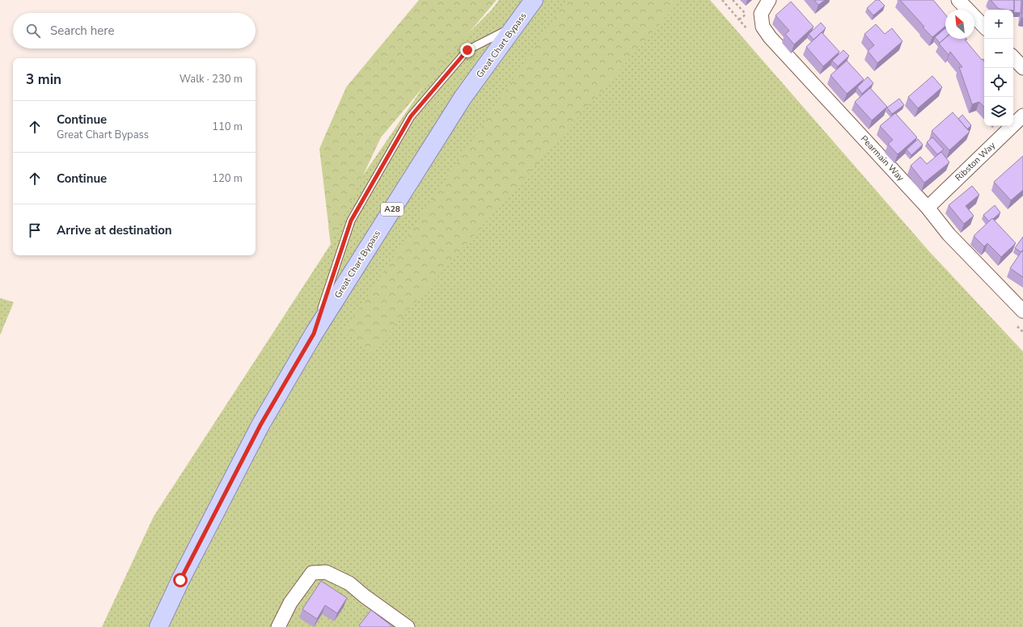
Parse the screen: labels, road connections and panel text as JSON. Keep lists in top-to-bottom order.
{
  "streets": {
    "main road": ["Great Chart Bypass", "A28"],
    "street": ["Pearmain Way", "Ribston Way"]
  },
  "crossings": [
    ["Pearmain Way", "Ribston Way"]
  ],
  "north": "top left",
  "page": {
    "map_buttons": ["+", "−"],
    "search": "Search here",
    "heading": ["3 min", "Walk · 230 m"],
    "list": [
      ["Continue", "Great Chart Bypass", "110 m"],
      ["Continue", "120 m"],
      "Arrive at destination"
    ]
  }
}
